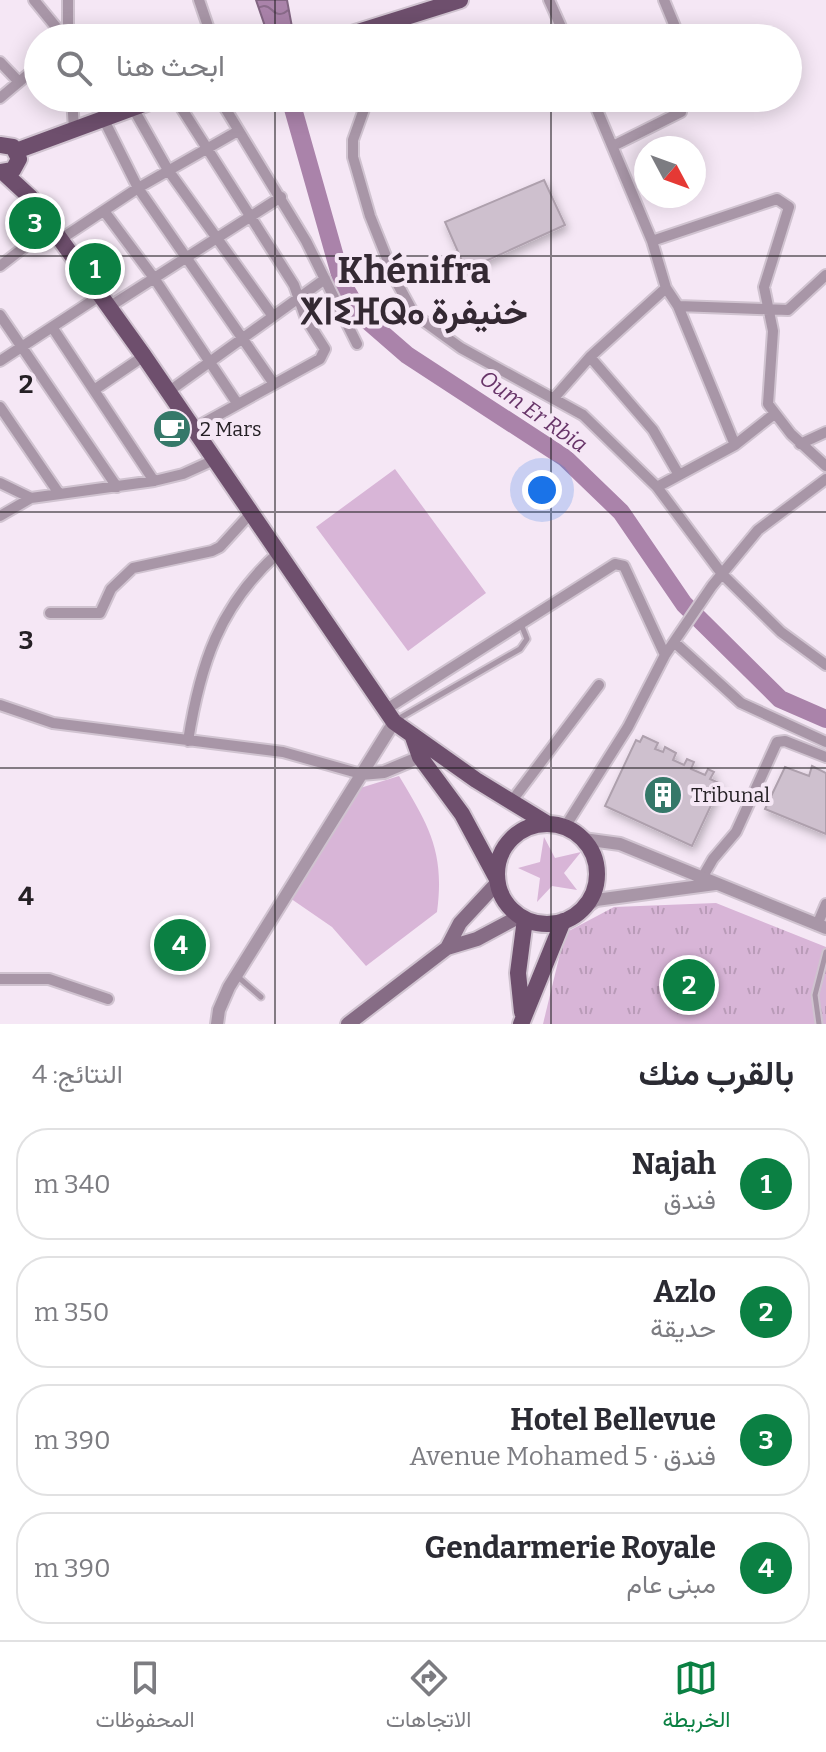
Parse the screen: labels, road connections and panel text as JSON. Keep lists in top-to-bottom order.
{
  "districts": ["Khénifra ⵅⵏⵉⴼⵕⴰ خنيفرة"],
  "water": ["Oum Er Rbia"],
  "places": {
    "cafe": ["2 Mars"],
    "building": ["Tribunal"]
  },
  "north": "bottom right",
  "page": {
    "search": "ابحث هنا",
    "pins": [
      "3",
      "1",
      "4",
      "2"
    ],
    "heading": ["بالقرب منك", "النتائج: 4"],
    "list": [
      {
        "mark": "1",
        "name": "Najah",
        "note": "فندق",
        "value": "340 m"
      },
      {
        "mark": "2",
        "name": "Azlo",
        "note": "حديقة",
        "value": "350 m"
      },
      {
        "mark": "3",
        "name": "Hotel Bellevue",
        "note": "فندق · Avenue Mohamed 5",
        "value": "390 m"
      },
      {
        "mark": "4",
        "name": "Gendarmerie Royale",
        "note": "مبنى عام",
        "value": "390 m"
      }
    ],
    "nav": ["الخريطة", "الاتجاهات", "المحفوظات"]
  },
  "grid": {
    "rows": ["2", "3", "4"]
  }
}
